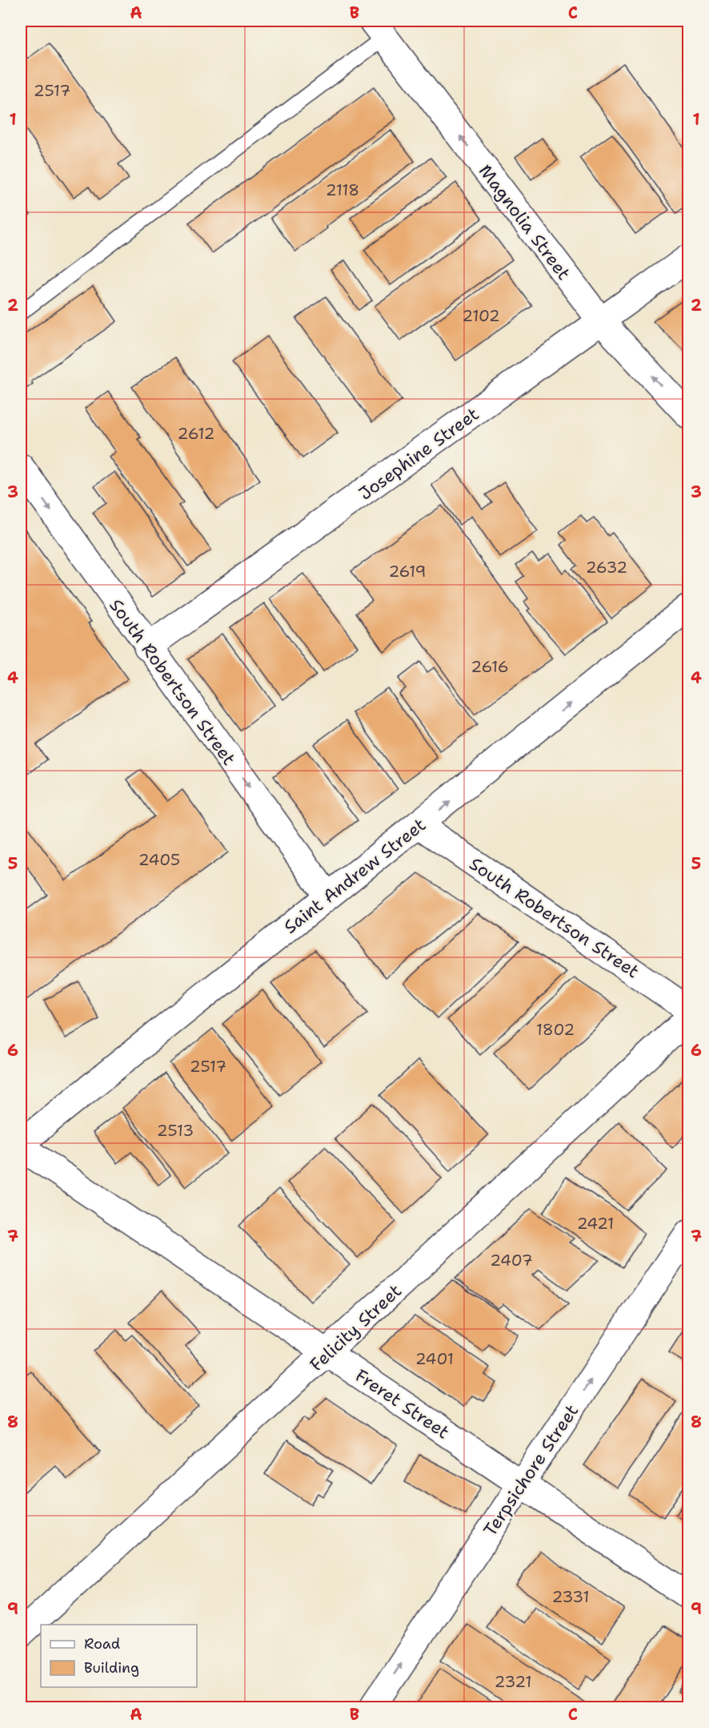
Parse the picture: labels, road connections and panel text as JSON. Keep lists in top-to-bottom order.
{
  "streets": {
    "street": [
      "Magnolia Street",
      "Josephine Street",
      "South Robertson Street",
      "Saint Andrew Street",
      "Felicity Street",
      "Freret Street",
      "Terpsichore Street"
    ]
  },
  "crossings": [
    ["Magnolia Street", "Josephine Street"],
    ["Josephine Street", "South Robertson Street"],
    ["South Robertson Street", "Saint Andrew Street"],
    ["Felicity Street", "Freret Street"],
    ["Freret Street", "Terpsichore Street"]
  ],
  "one_way": [
    "Magnolia Street",
    "South Robertson Street",
    "Saint Andrew Street",
    "Terpsichore Street"
  ],
  "house_numbers": [
    "2517",
    "2118",
    "2102",
    "2612",
    "2632",
    "2619",
    "2616",
    "2405",
    "1802",
    "2517",
    "2513",
    "2421",
    "2407",
    "2401",
    "2331",
    "2321"
  ],
  "legend": ["Road", "Building"],
  "grid": {
    "columns": ["A", "B", "C"],
    "rows": [
      "1",
      "2",
      "3",
      "4",
      "5",
      "6",
      "7",
      "8",
      "9"
    ]
  }
}
